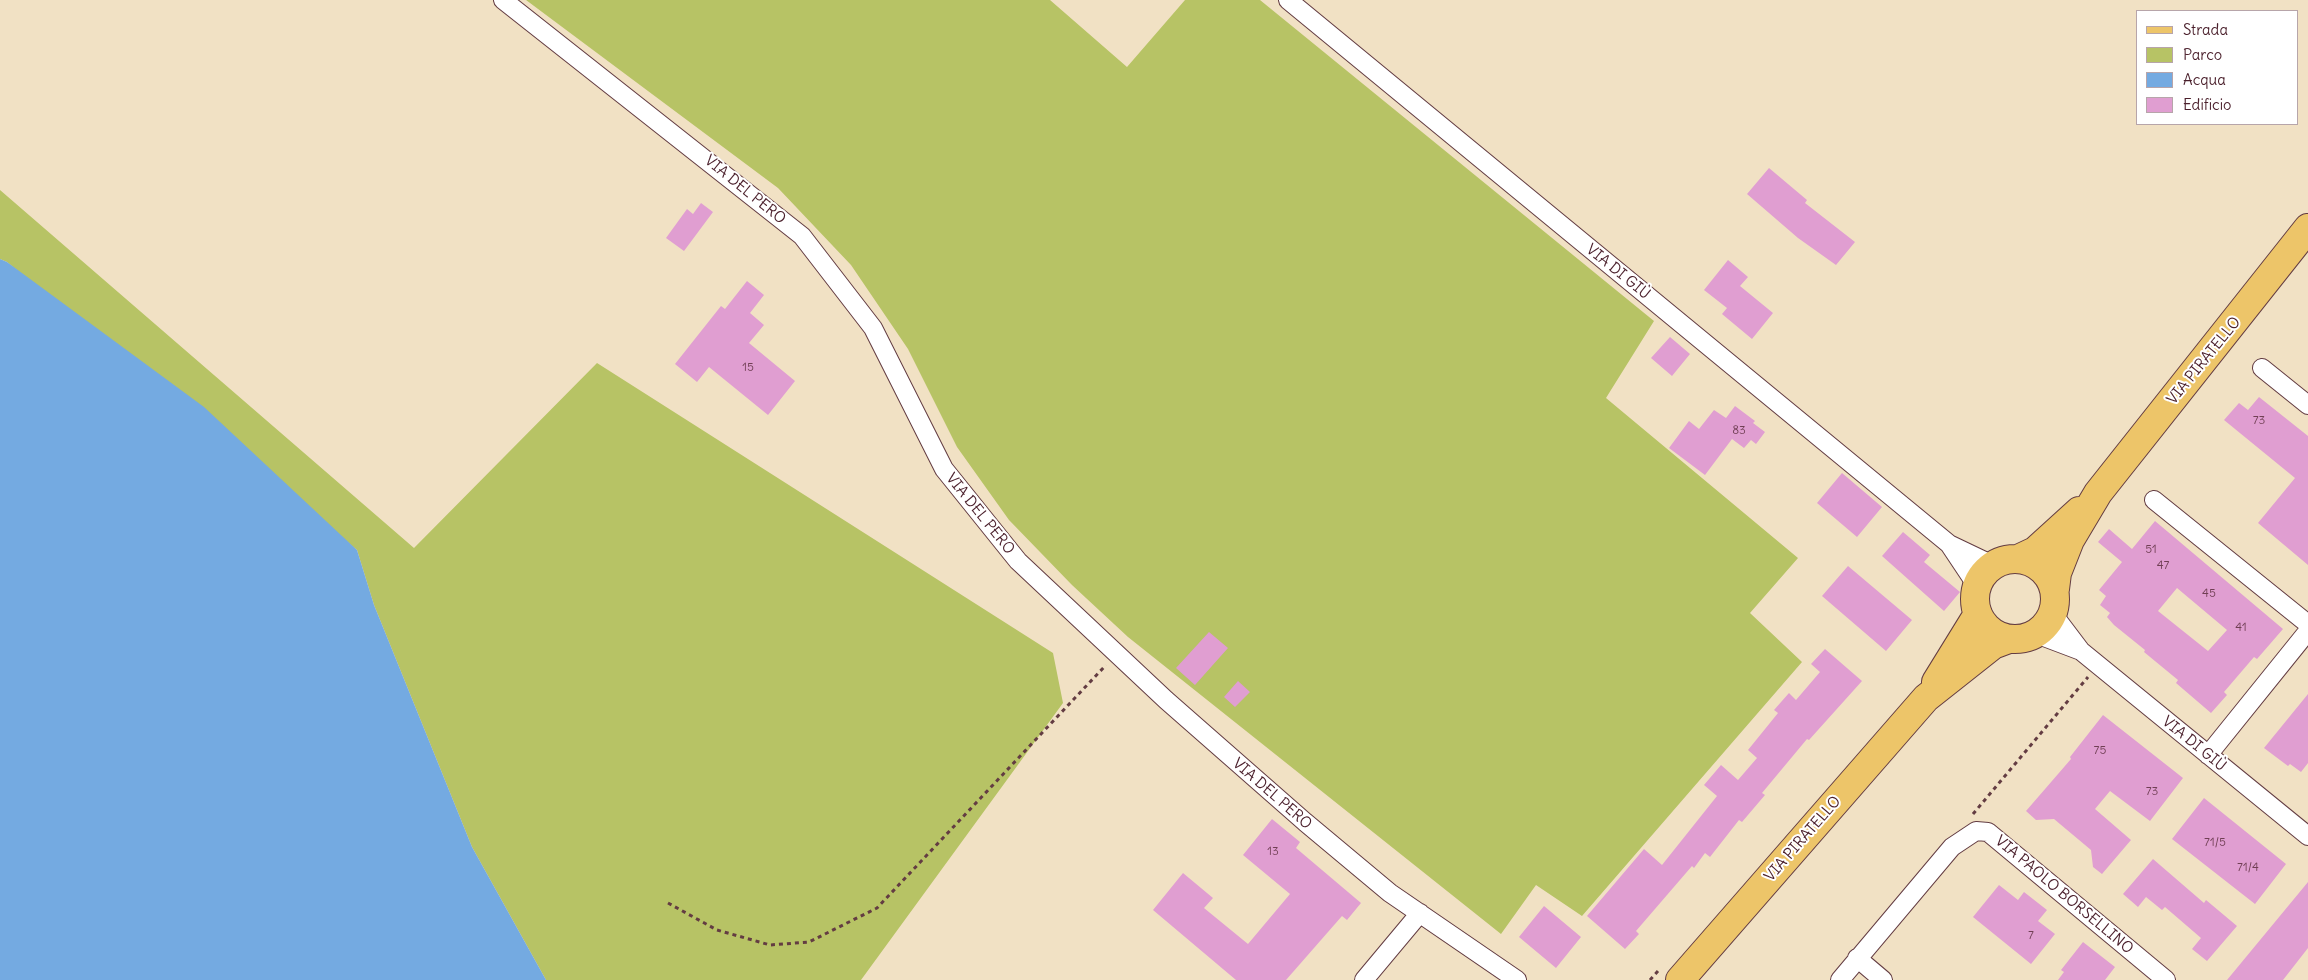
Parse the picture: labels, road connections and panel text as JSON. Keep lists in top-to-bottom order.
{
  "streets": {
    "main road": ["VIA PIRATELLO"],
    "street": ["VIA DEL PERO", "VIA DI GIÙ", "VIA PAOLO BORSELLINO"]
  },
  "crossings": [
    ["VIA DI GIÙ", "VIA PIRATELLO"]
  ],
  "house_numbers": [
    "15",
    "73",
    "83",
    "51",
    "47",
    "45",
    "41",
    "75",
    "73",
    "71/5",
    "13",
    "71/4",
    "7"
  ],
  "legend": [
    "Strada",
    "Parco",
    "Acqua",
    "Edificio"
  ]
}
